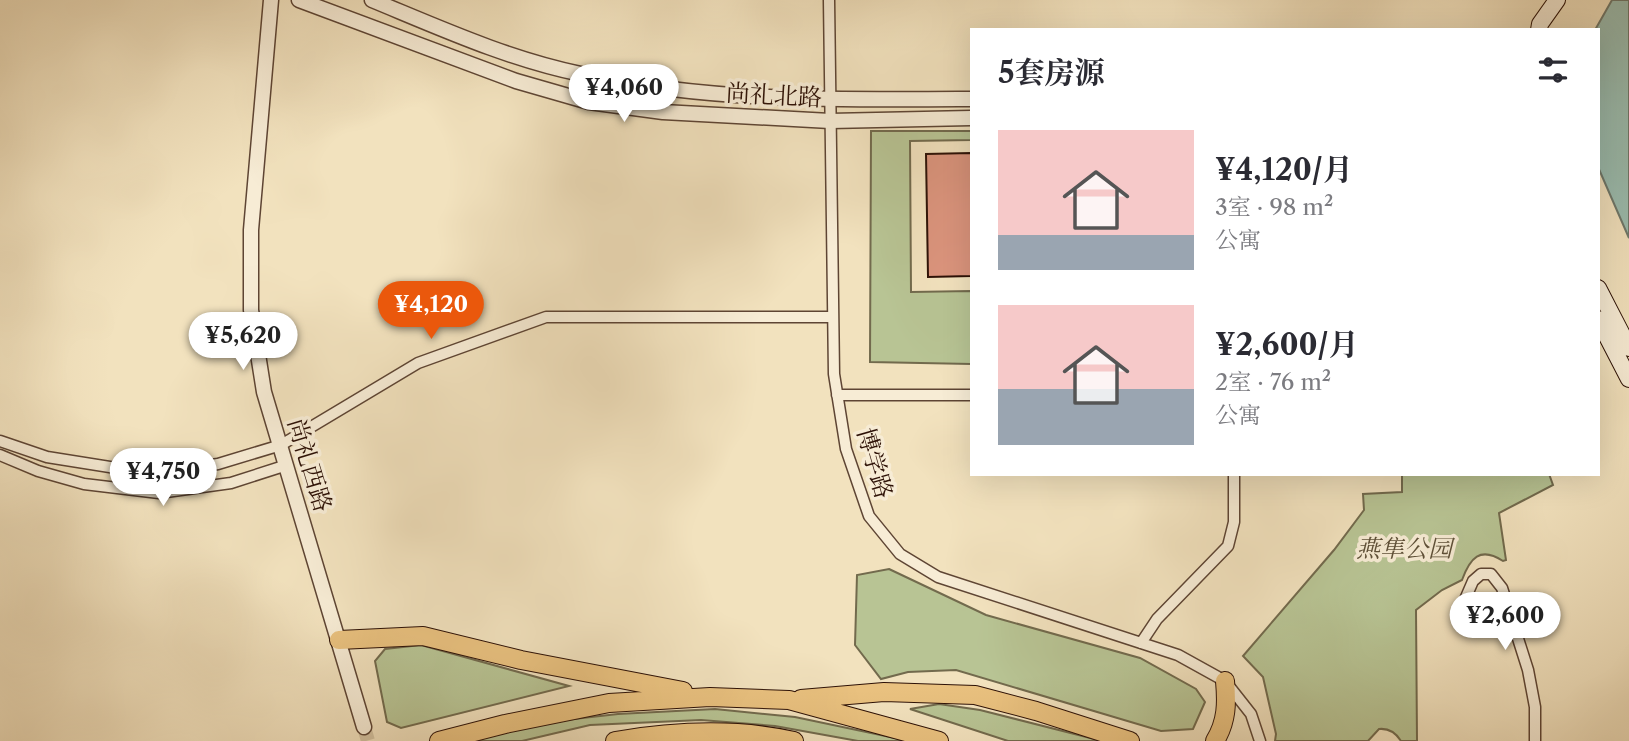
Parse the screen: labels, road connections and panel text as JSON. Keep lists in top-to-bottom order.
{
  "streets": {
    "street": ["尚礼北路", "博学路", "尚礼西路"]
  },
  "crossings": [
    ["尚礼北路", "博学路"]
  ],
  "parks": ["燕隼公园"],
  "page": {
    "heading": "5套房源",
    "price": [
      "¥4,060",
      "¥4,120",
      "¥5,620",
      "¥4,750",
      "¥2,600"
    ],
    "list": [
      {
        "name": "¥4,120/月",
        "note": "3室 · 98 m² · 公寓"
      },
      {
        "name": "¥2,600/月",
        "note": "2室 · 76 m² · 公寓"
      }
    ]
  }
}
